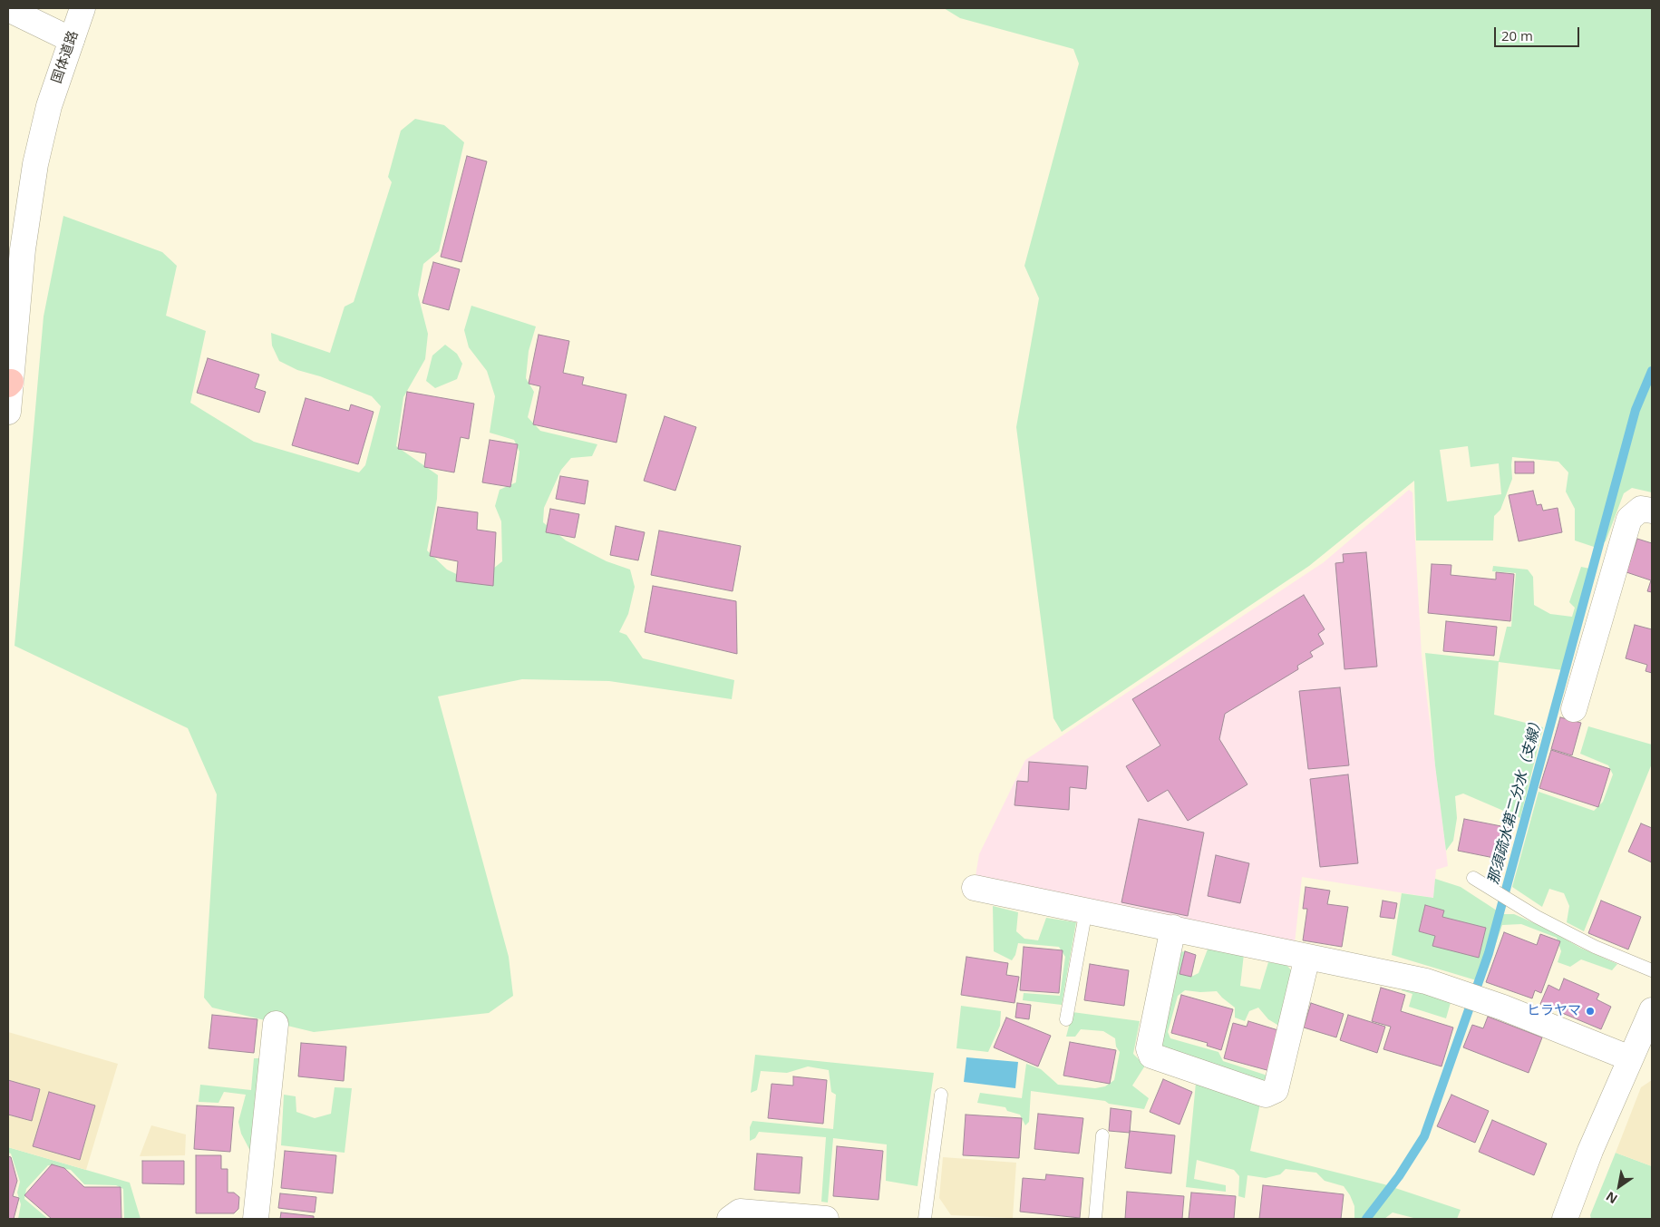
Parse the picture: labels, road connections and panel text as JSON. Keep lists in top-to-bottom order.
{
  "streets": {
    "street": ["国体道路"]
  },
  "water": ["那須疏水第二分水（支線）"],
  "places": ["ヒラヤマ"],
  "scale_bar": "20 m",
  "north": "bottom left"
}
